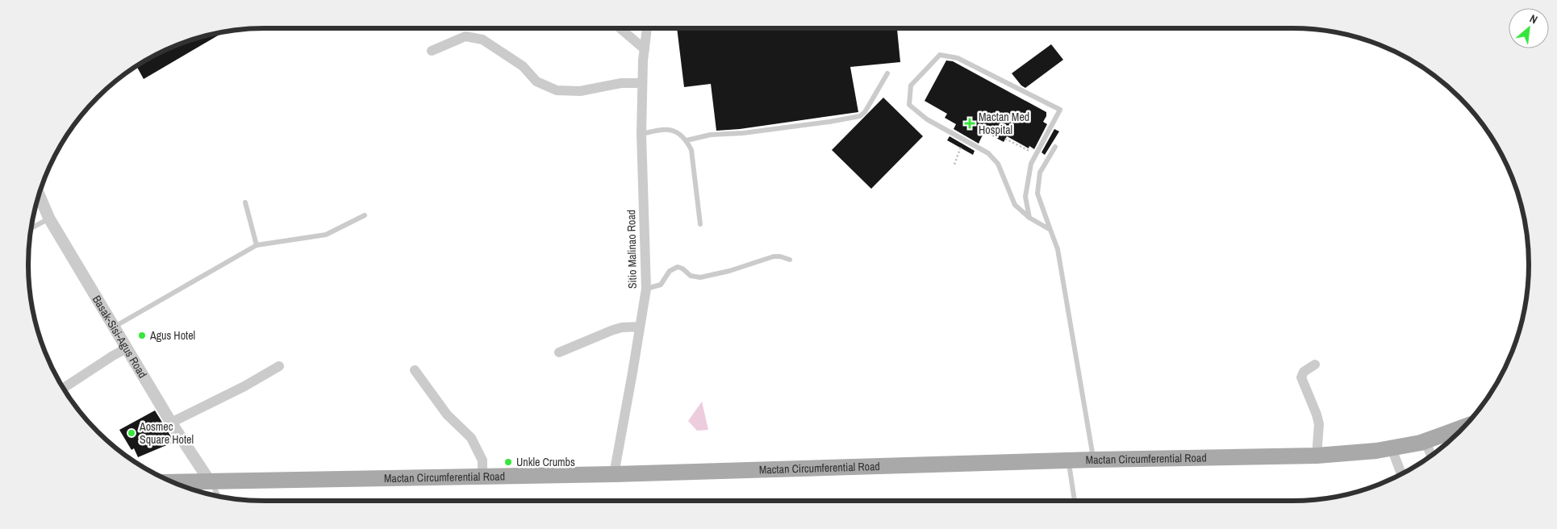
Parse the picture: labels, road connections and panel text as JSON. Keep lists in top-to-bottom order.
{
  "streets": {
    "main road": ["Mactan Circumferential Road"],
    "street": ["Sitio Malinao Road", "Basak-Sisi-Agus Road"]
  },
  "crossings": [
    ["Sitio Malinao Road", "Mactan Circumferential Road"],
    ["Basak-Sisi-Agus Road", "Mactan Circumferential Road"]
  ],
  "places": {
    "health": ["Mactan Med Hospital"],
    "other": ["Agus Hotel", "Aosmec Square Hotel", "Unkle Crumbs"]
  },
  "north": "top right"
}
